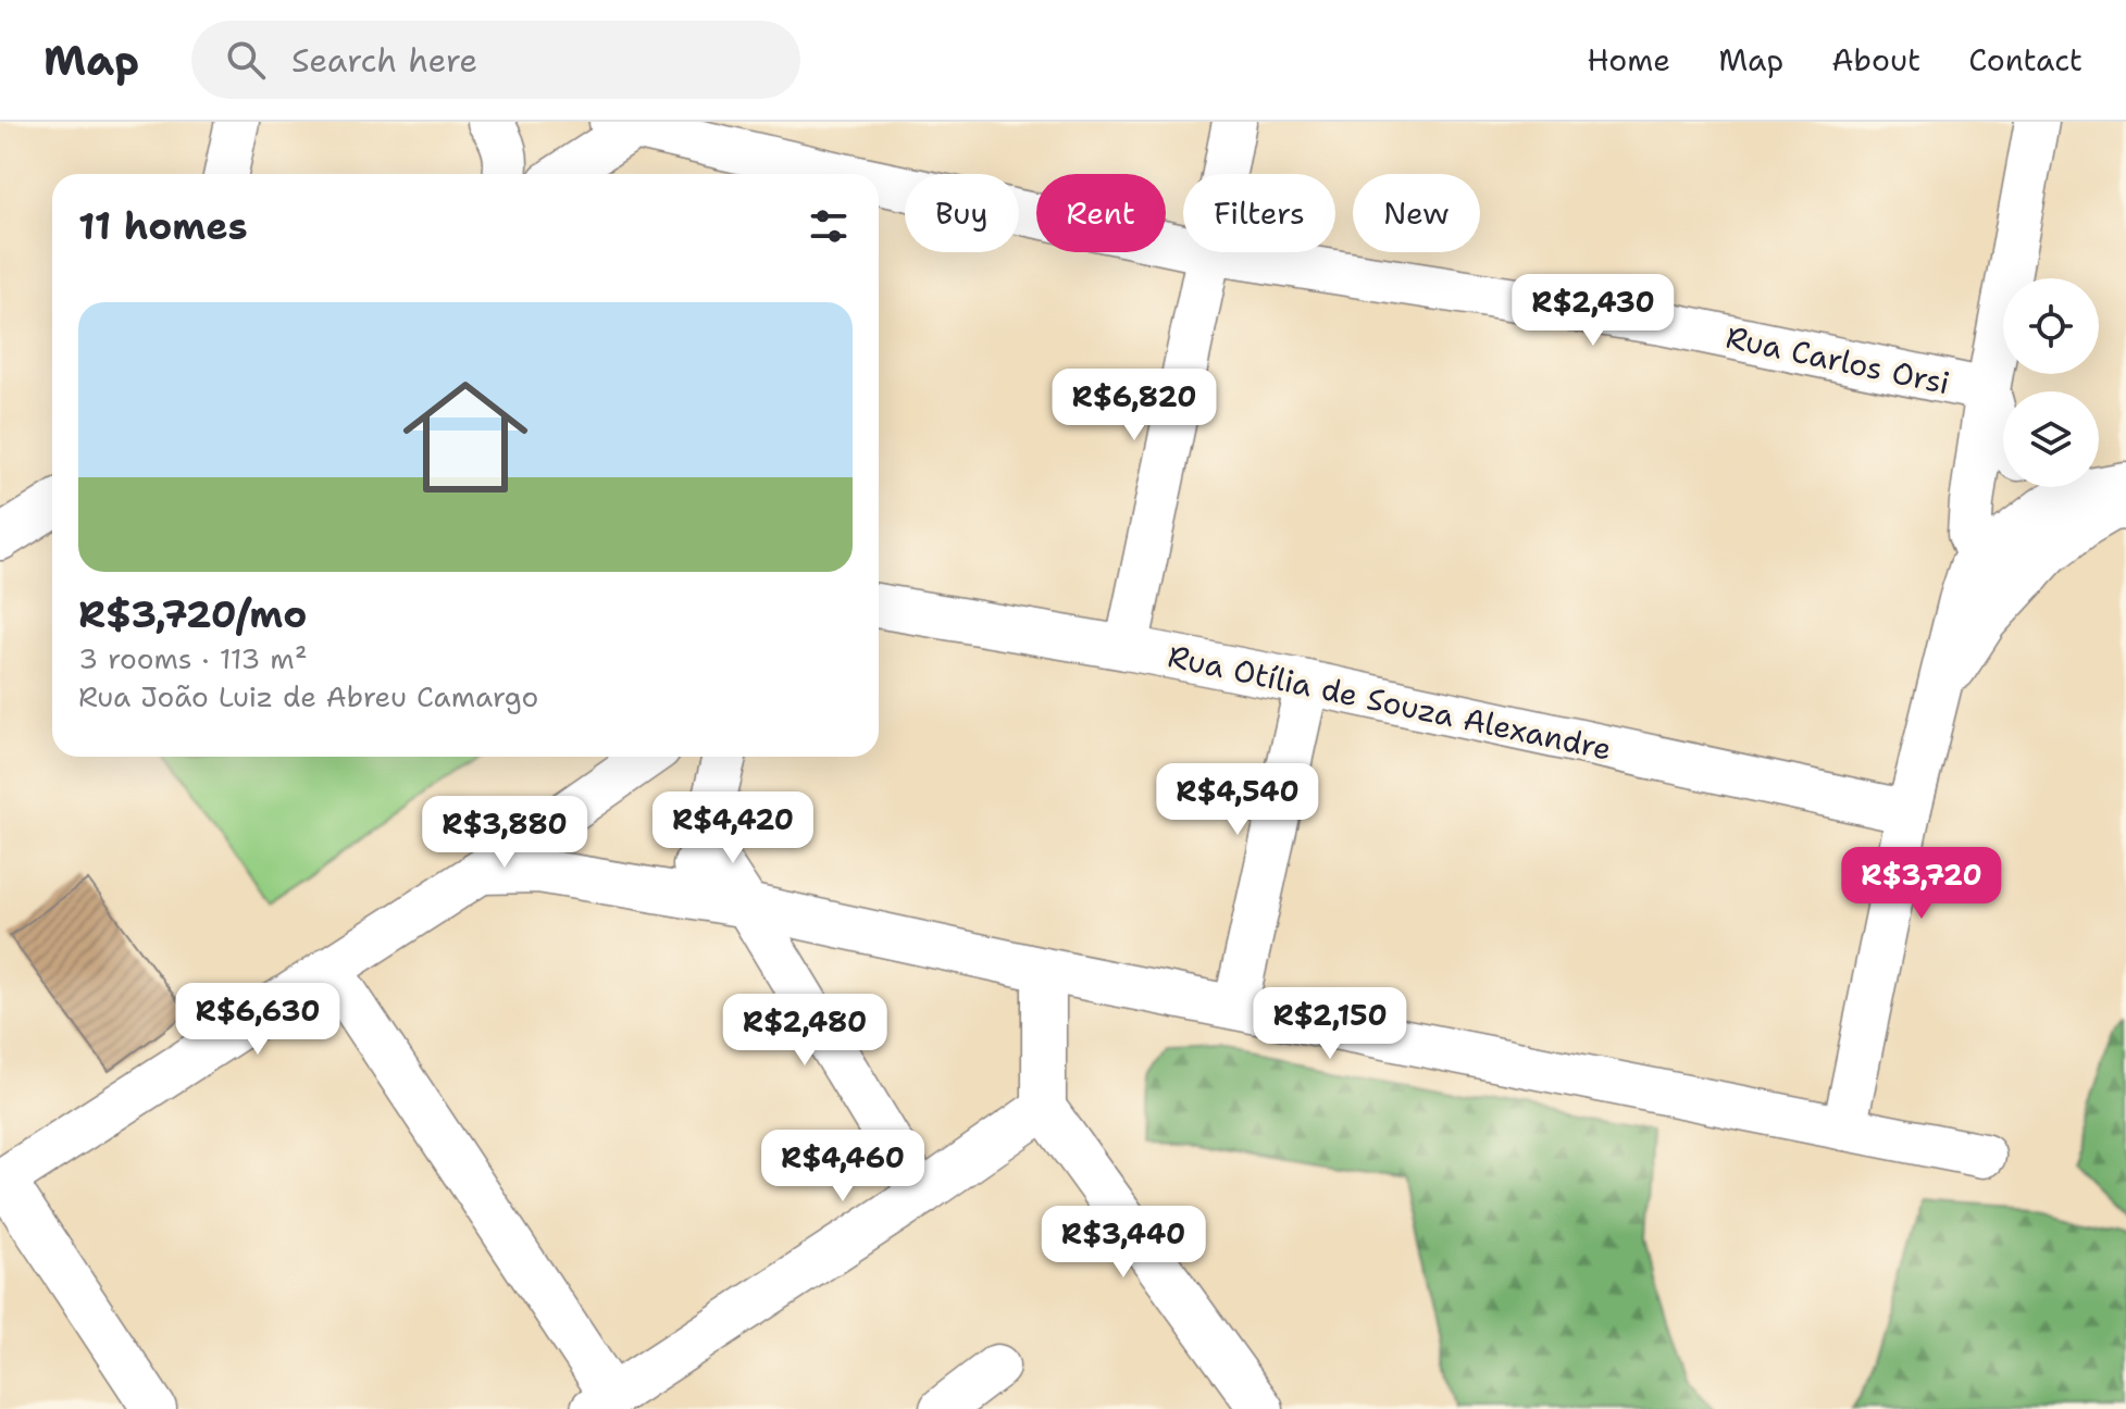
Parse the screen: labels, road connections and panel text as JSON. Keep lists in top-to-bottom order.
{
  "streets": {
    "street": ["Rua Carlos Orsi", "Rua Otília de Souza Alexandre"]
  },
  "page": {
    "header": "Map",
    "search": "Search here",
    "nav": [
      "Home",
      "Map",
      "About",
      "Contact"
    ],
    "chip": [
      "Buy",
      "Rent",
      "Filters",
      "New"
    ],
    "heading": "11 homes",
    "price": [
      "R$2,430",
      "R$6,820",
      "R$4,540",
      "R$4,420",
      "R$3,880",
      "R$3,720",
      "R$6,630",
      "R$2,150",
      "R$2,480",
      "R$4,460",
      "R$3,440"
    ],
    "list": [
      {
        "name": "R$3,720/mo",
        "note": "3 rooms · 113 m² · Rua João Luiz de Abreu Camargo"
      }
    ]
  }
}
